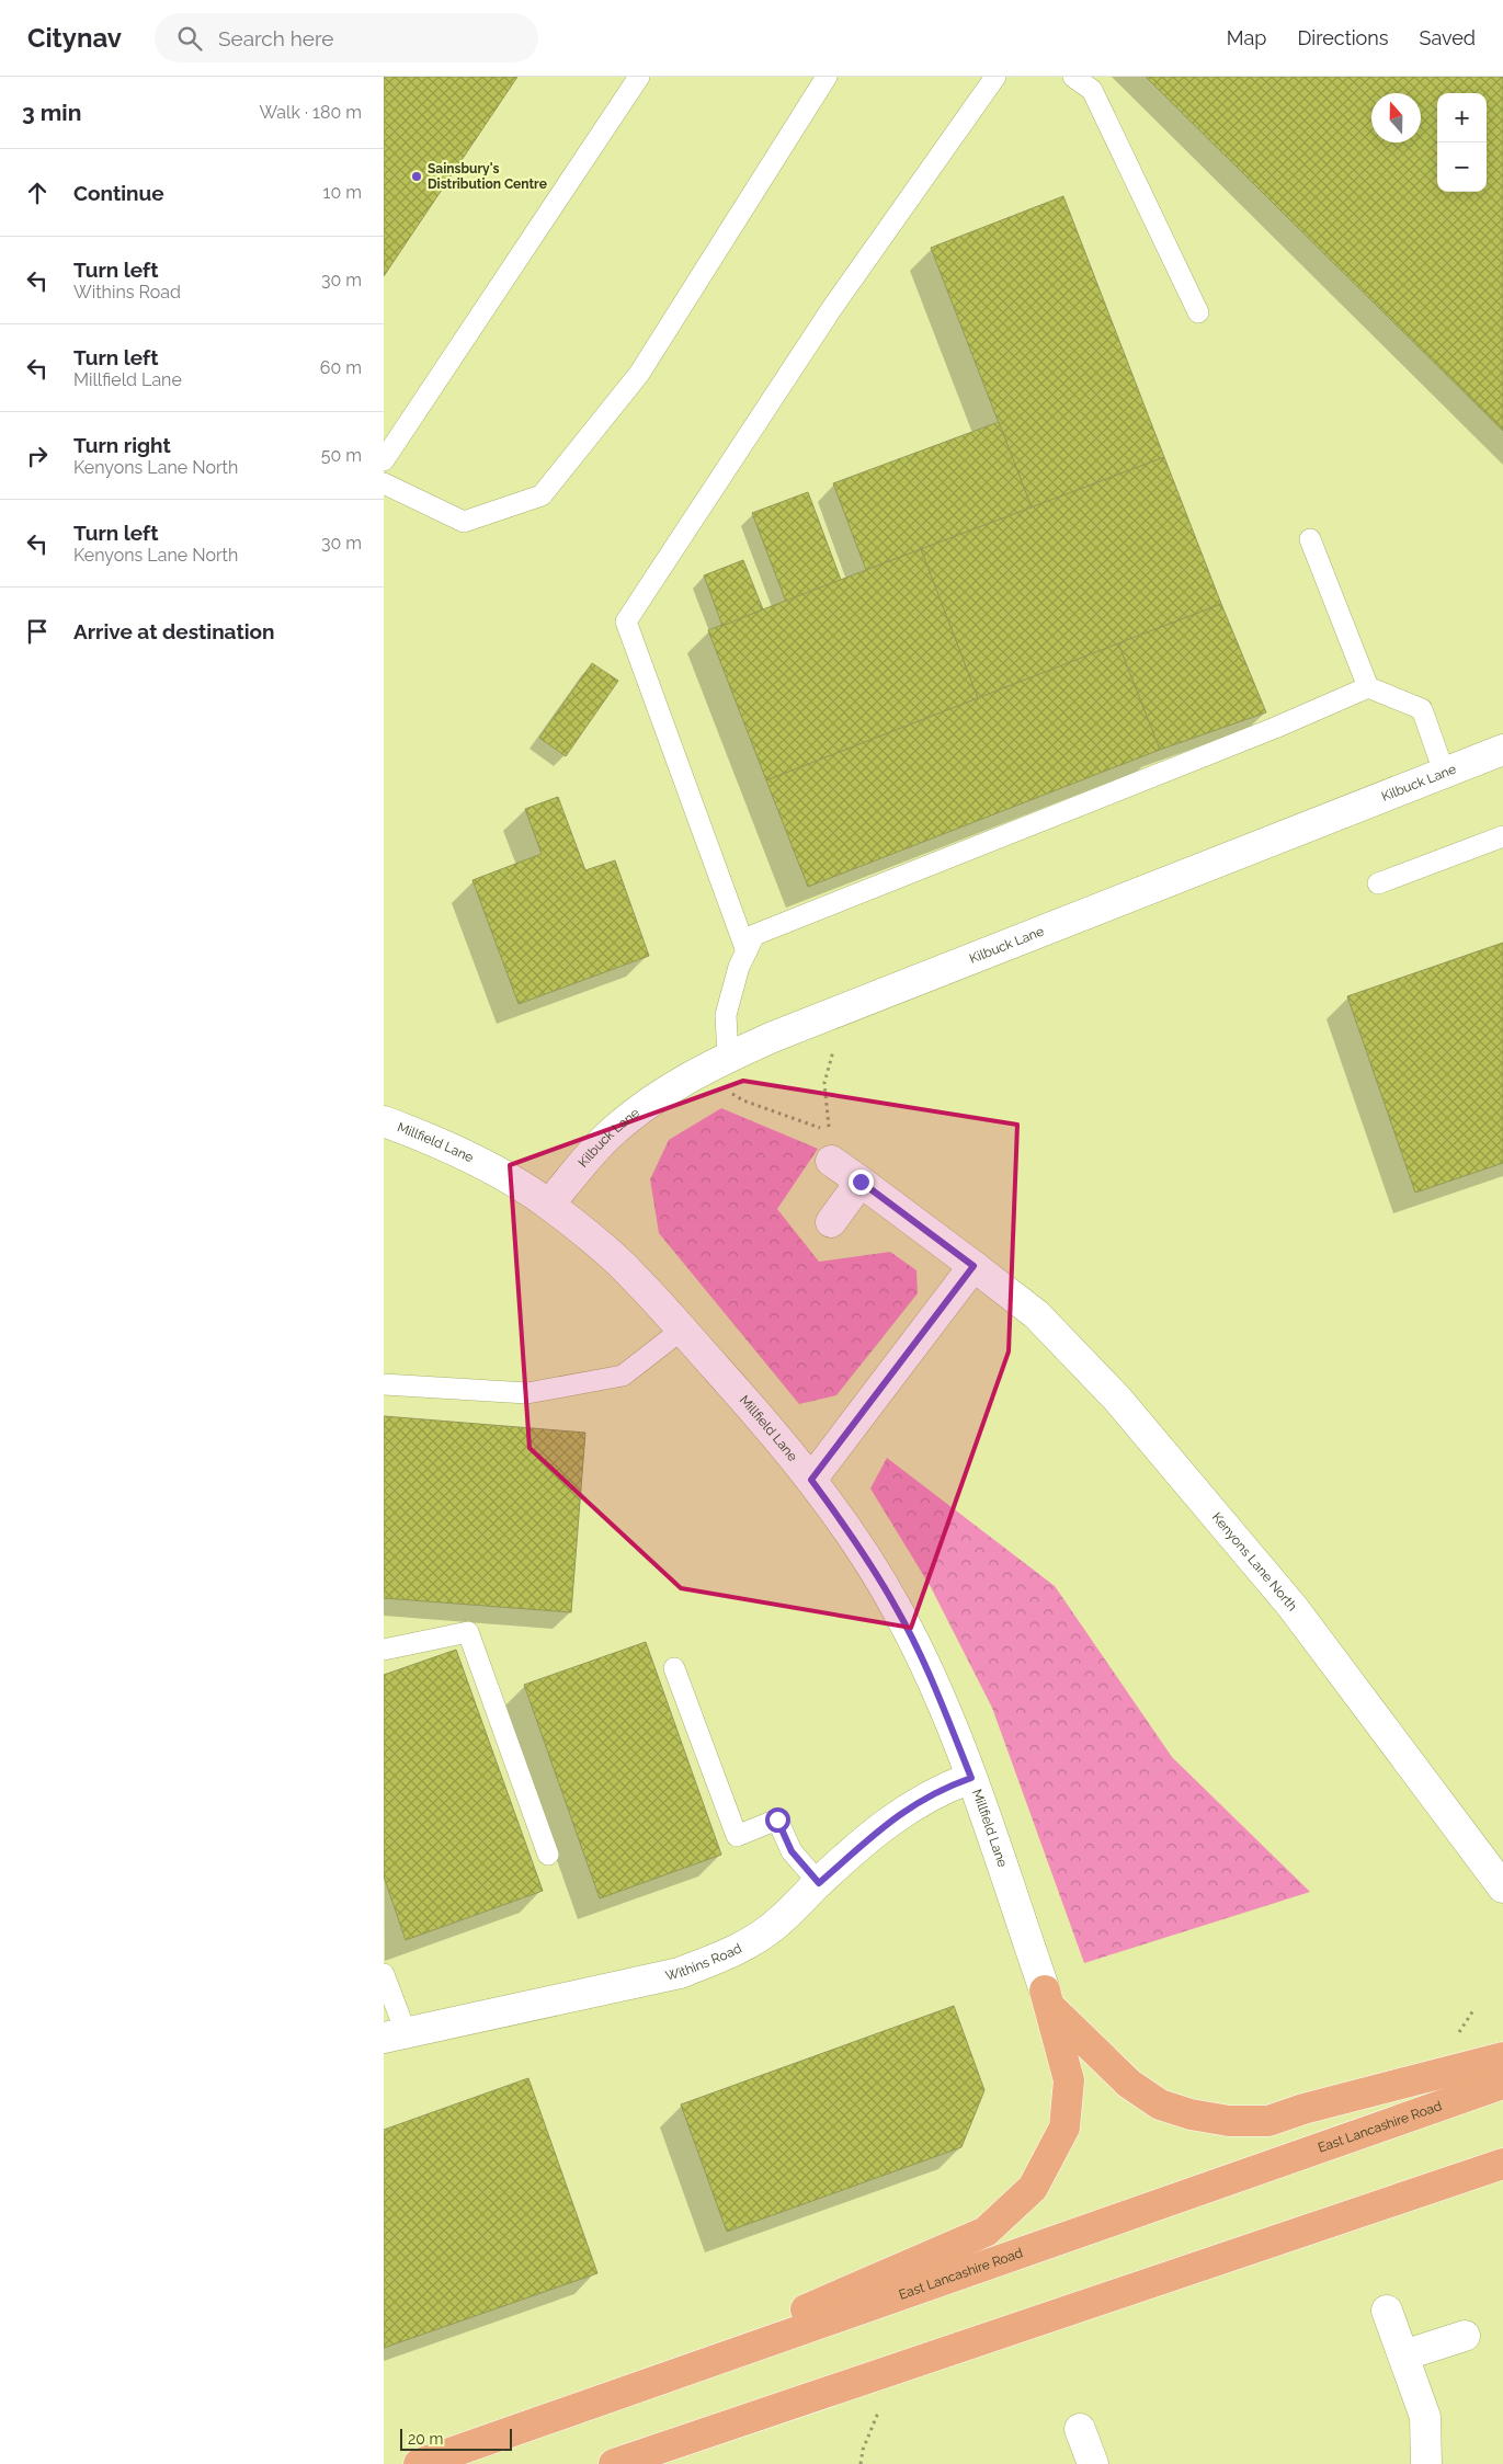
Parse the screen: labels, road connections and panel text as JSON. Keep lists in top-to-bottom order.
{
  "streets": {
    "highway": ["East Lancashire Road"],
    "street": [
      "Kilbuck Lane",
      "Millfield Lane",
      "Kenyons Lane North",
      "Withins Road"
    ]
  },
  "crossings": [
    ["Kilbuck Lane", "Millfield Lane"],
    ["Millfield Lane", "Withins Road"]
  ],
  "places": ["Sainsbury's Distribution Centre"],
  "scale_bar": "20 m",
  "north": "top",
  "page": {
    "header": "Citynav",
    "search": "Search here",
    "nav": ["Map", "Directions", "Saved"],
    "heading": ["3 min", "Walk · 180 m"],
    "map_buttons": ["+", "−"],
    "list": [
      ["Continue", "10 m"],
      ["Turn left", "Withins Road", "30 m"],
      ["Turn left", "Millfield Lane", "60 m"],
      ["Turn right", "Kenyons Lane North", "50 m"],
      ["Turn left", "Kenyons Lane North", "30 m"],
      "Arrive at destination"
    ],
    "scale": "20 m"
  }
}
